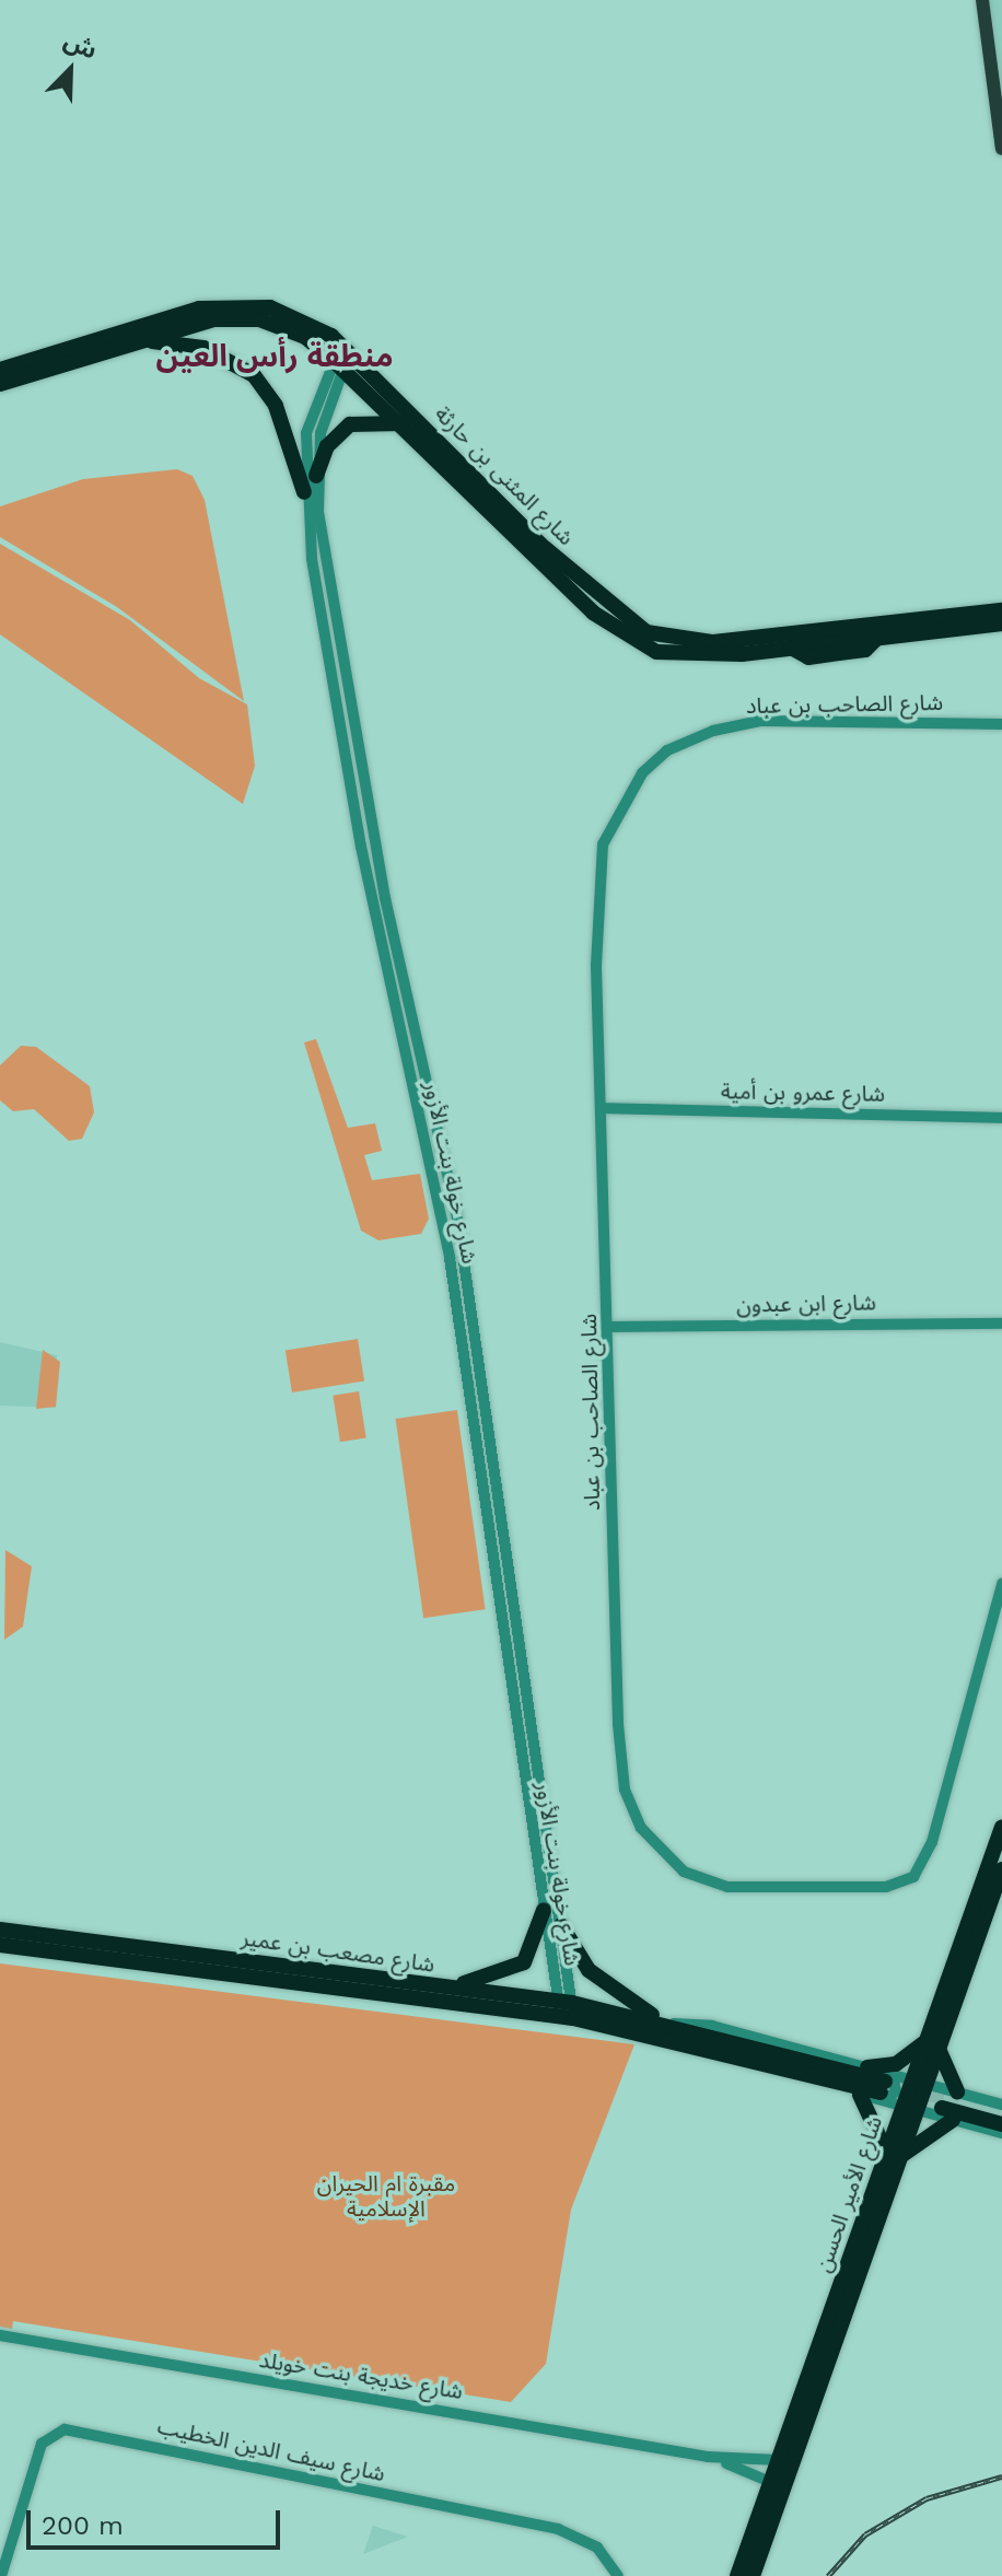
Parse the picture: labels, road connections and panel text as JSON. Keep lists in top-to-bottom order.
{
  "streets": {
    "highway": ["شارع المثنى بن حارثة", "شارع مصعب بن عمير", "شارع الأمير الحسن"],
    "street": [
      "شارع الصاحب بن عباد",
      "شارع عمرو بن أمية",
      "شارع خولة بنت الأزور",
      "شارع ابن عبدون",
      "شارع خديجة بنت خويلد",
      "شارع سيف الدين الخطيب"
    ]
  },
  "crossings": [
    ["شارع المثنى بن حارثة", "شارع خولة بنت الأزور"],
    ["شارع الصاحب بن عباد", "شارع عمرو بن أمية"],
    ["شارع الصاحب بن عباد", "شارع ابن عبدون"],
    ["شارع خولة بنت الأزور", "شارع مصعب بن عمير"],
    ["شارع مصعب بن عمير", "شارع الأمير الحسن"],
    ["شارع الأمير الحسن", "شارع خديجة بنت خويلد"]
  ],
  "districts": ["منطقة رأس العين"],
  "parks": ["مقبرة ام الحيران الإسلامية"],
  "scale_bar": "200 m",
  "north": "top right"
}
